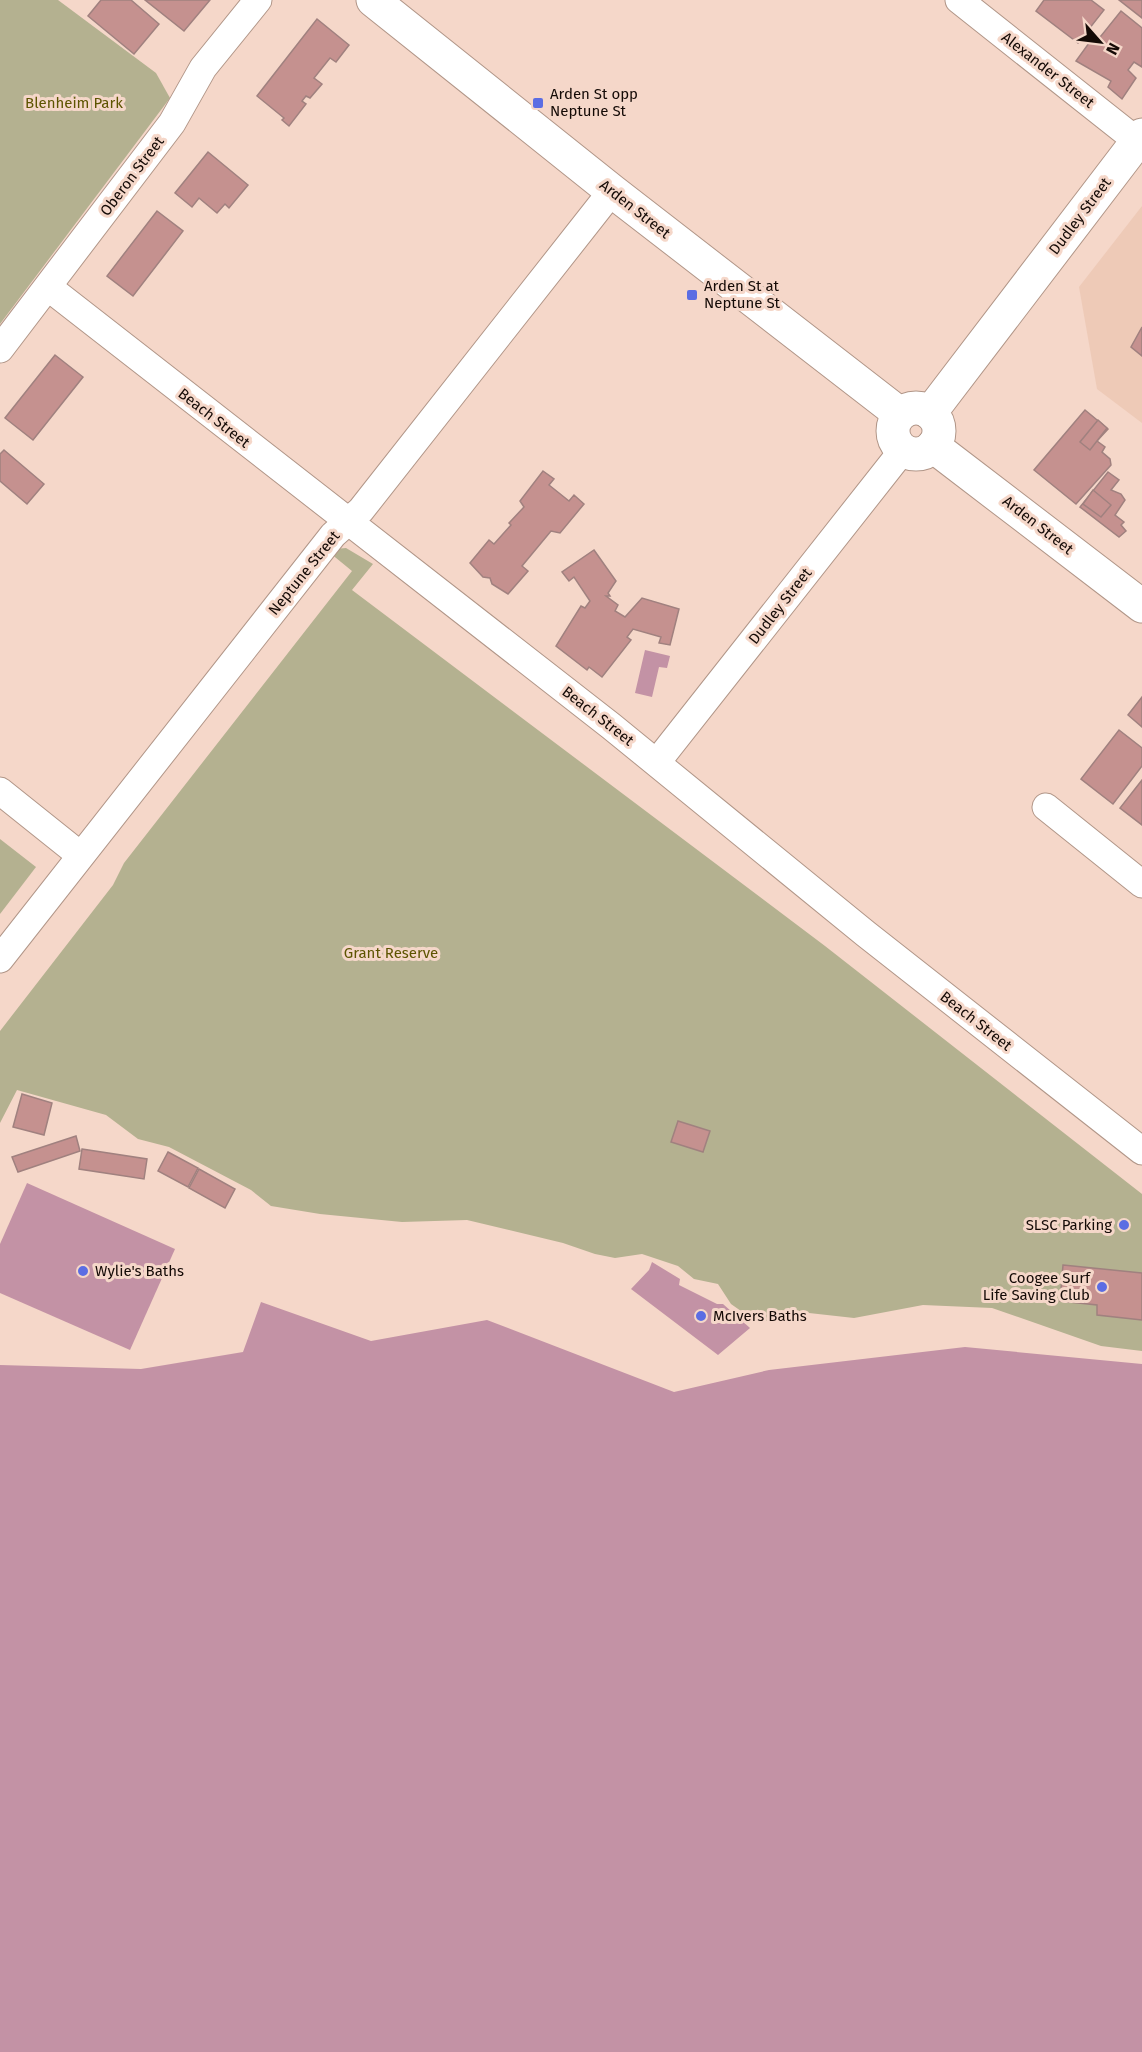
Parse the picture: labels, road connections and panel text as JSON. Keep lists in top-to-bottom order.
{
  "streets": {
    "main road": ["Arden Street", "Dudley Street"],
    "street": [
      "Alexander Street",
      "Oberon Street",
      "Beach Street",
      "Neptune Street"
    ]
  },
  "crossings": [
    ["Alexander Street", "Dudley Street"],
    ["Oberon Street", "Beach Street"],
    ["Arden Street", "Dudley Street"],
    ["Arden Street", "Neptune Street"],
    ["Dudley Street", "Beach Street"],
    ["Beach Street", "Neptune Street"]
  ],
  "parks": ["Blenheim Park", "Grant Reserve"],
  "places": {
    "transit": ["Arden St opp Neptune St", "Arden St at Neptune St"],
    "other": [
      "SLSC Parking",
      "Wylie's Baths",
      "Coogee Surf Life Saving Club",
      "McIvers Baths"
    ]
  },
  "north": "bottom right"
}
